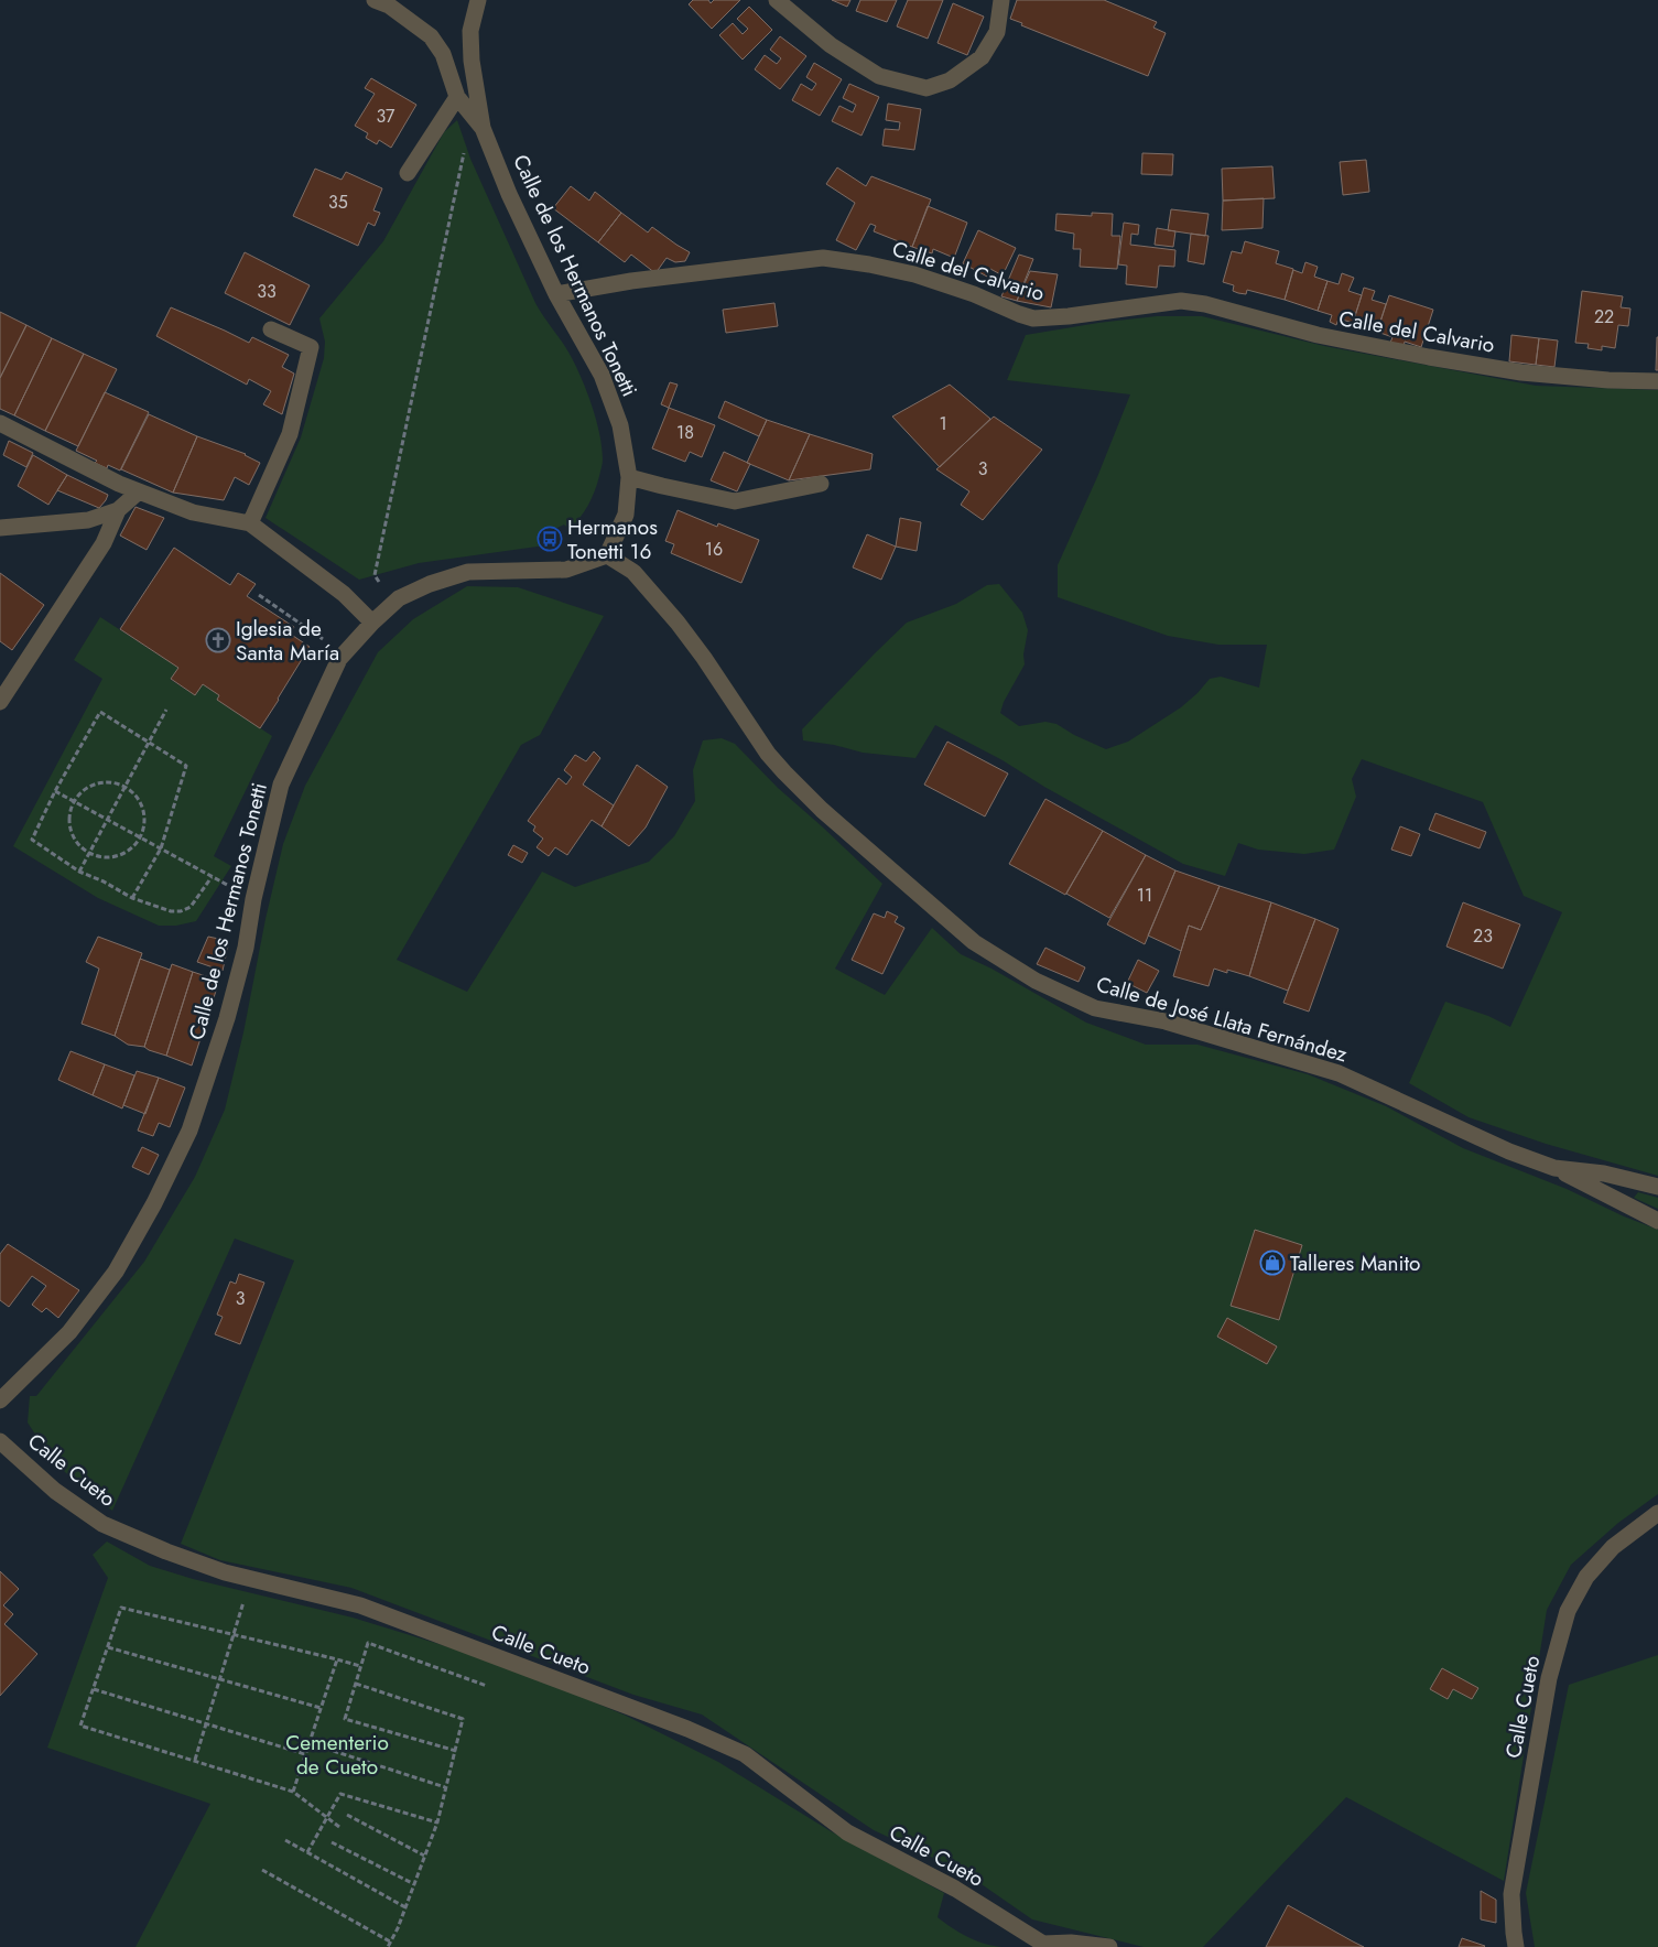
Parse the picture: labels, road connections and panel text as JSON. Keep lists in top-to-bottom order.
{
  "streets": {
    "street": [
      "Calle del Calvario",
      "Calle de los Hermanos Tonetti",
      "Calle de José Llata Fernández",
      "Calle Cueto"
    ]
  },
  "crossings": [
    ["Calle del Calvario", "Calle de los Hermanos Tonetti"],
    ["Calle de los Hermanos Tonetti", "Calle de José Llata Fernández"]
  ],
  "parks": ["Cementerio de Cueto"],
  "places": {
    "bus stop": ["Hermanos Tonetti 16"],
    "church": ["Iglesia de Santa María"],
    "shop": ["Talleres Manito"]
  },
  "house_numbers": [
    "37",
    "35",
    "33",
    "22",
    "1",
    "18",
    "3",
    "16",
    "11",
    "23",
    "3"
  ]
}
